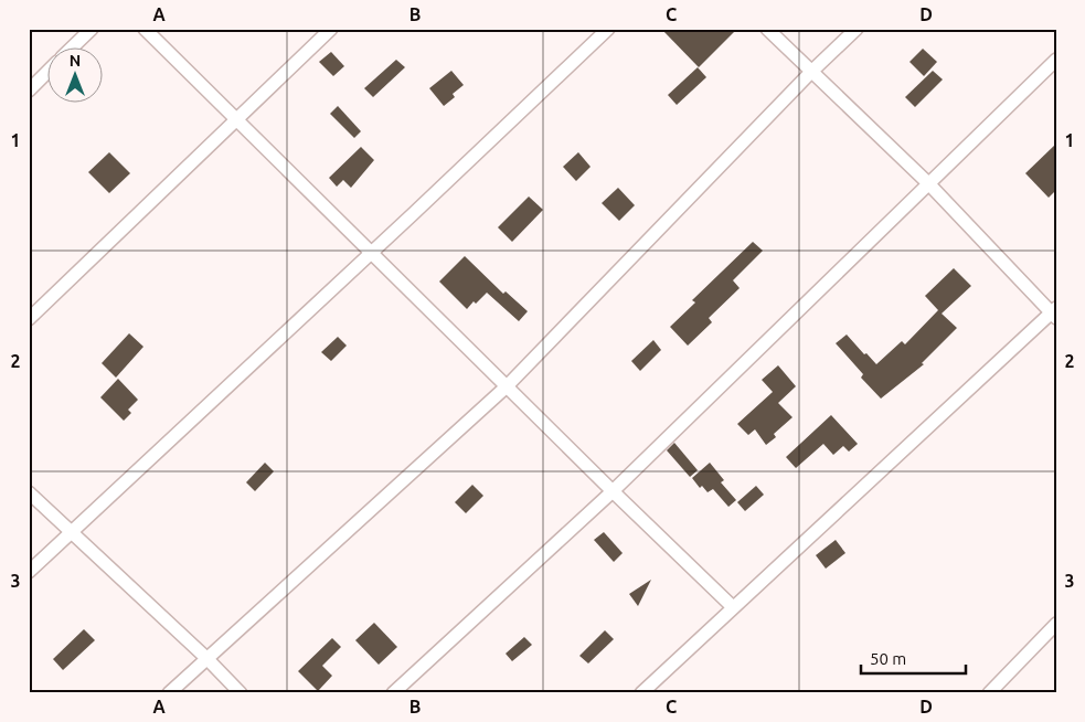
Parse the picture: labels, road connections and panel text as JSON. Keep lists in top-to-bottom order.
{
  "scale_bar": "50 m",
  "north": "top",
  "grid": {
    "columns": [
      "A",
      "B",
      "C",
      "D"
    ],
    "rows": ["1", "2", "3"]
  }
}
